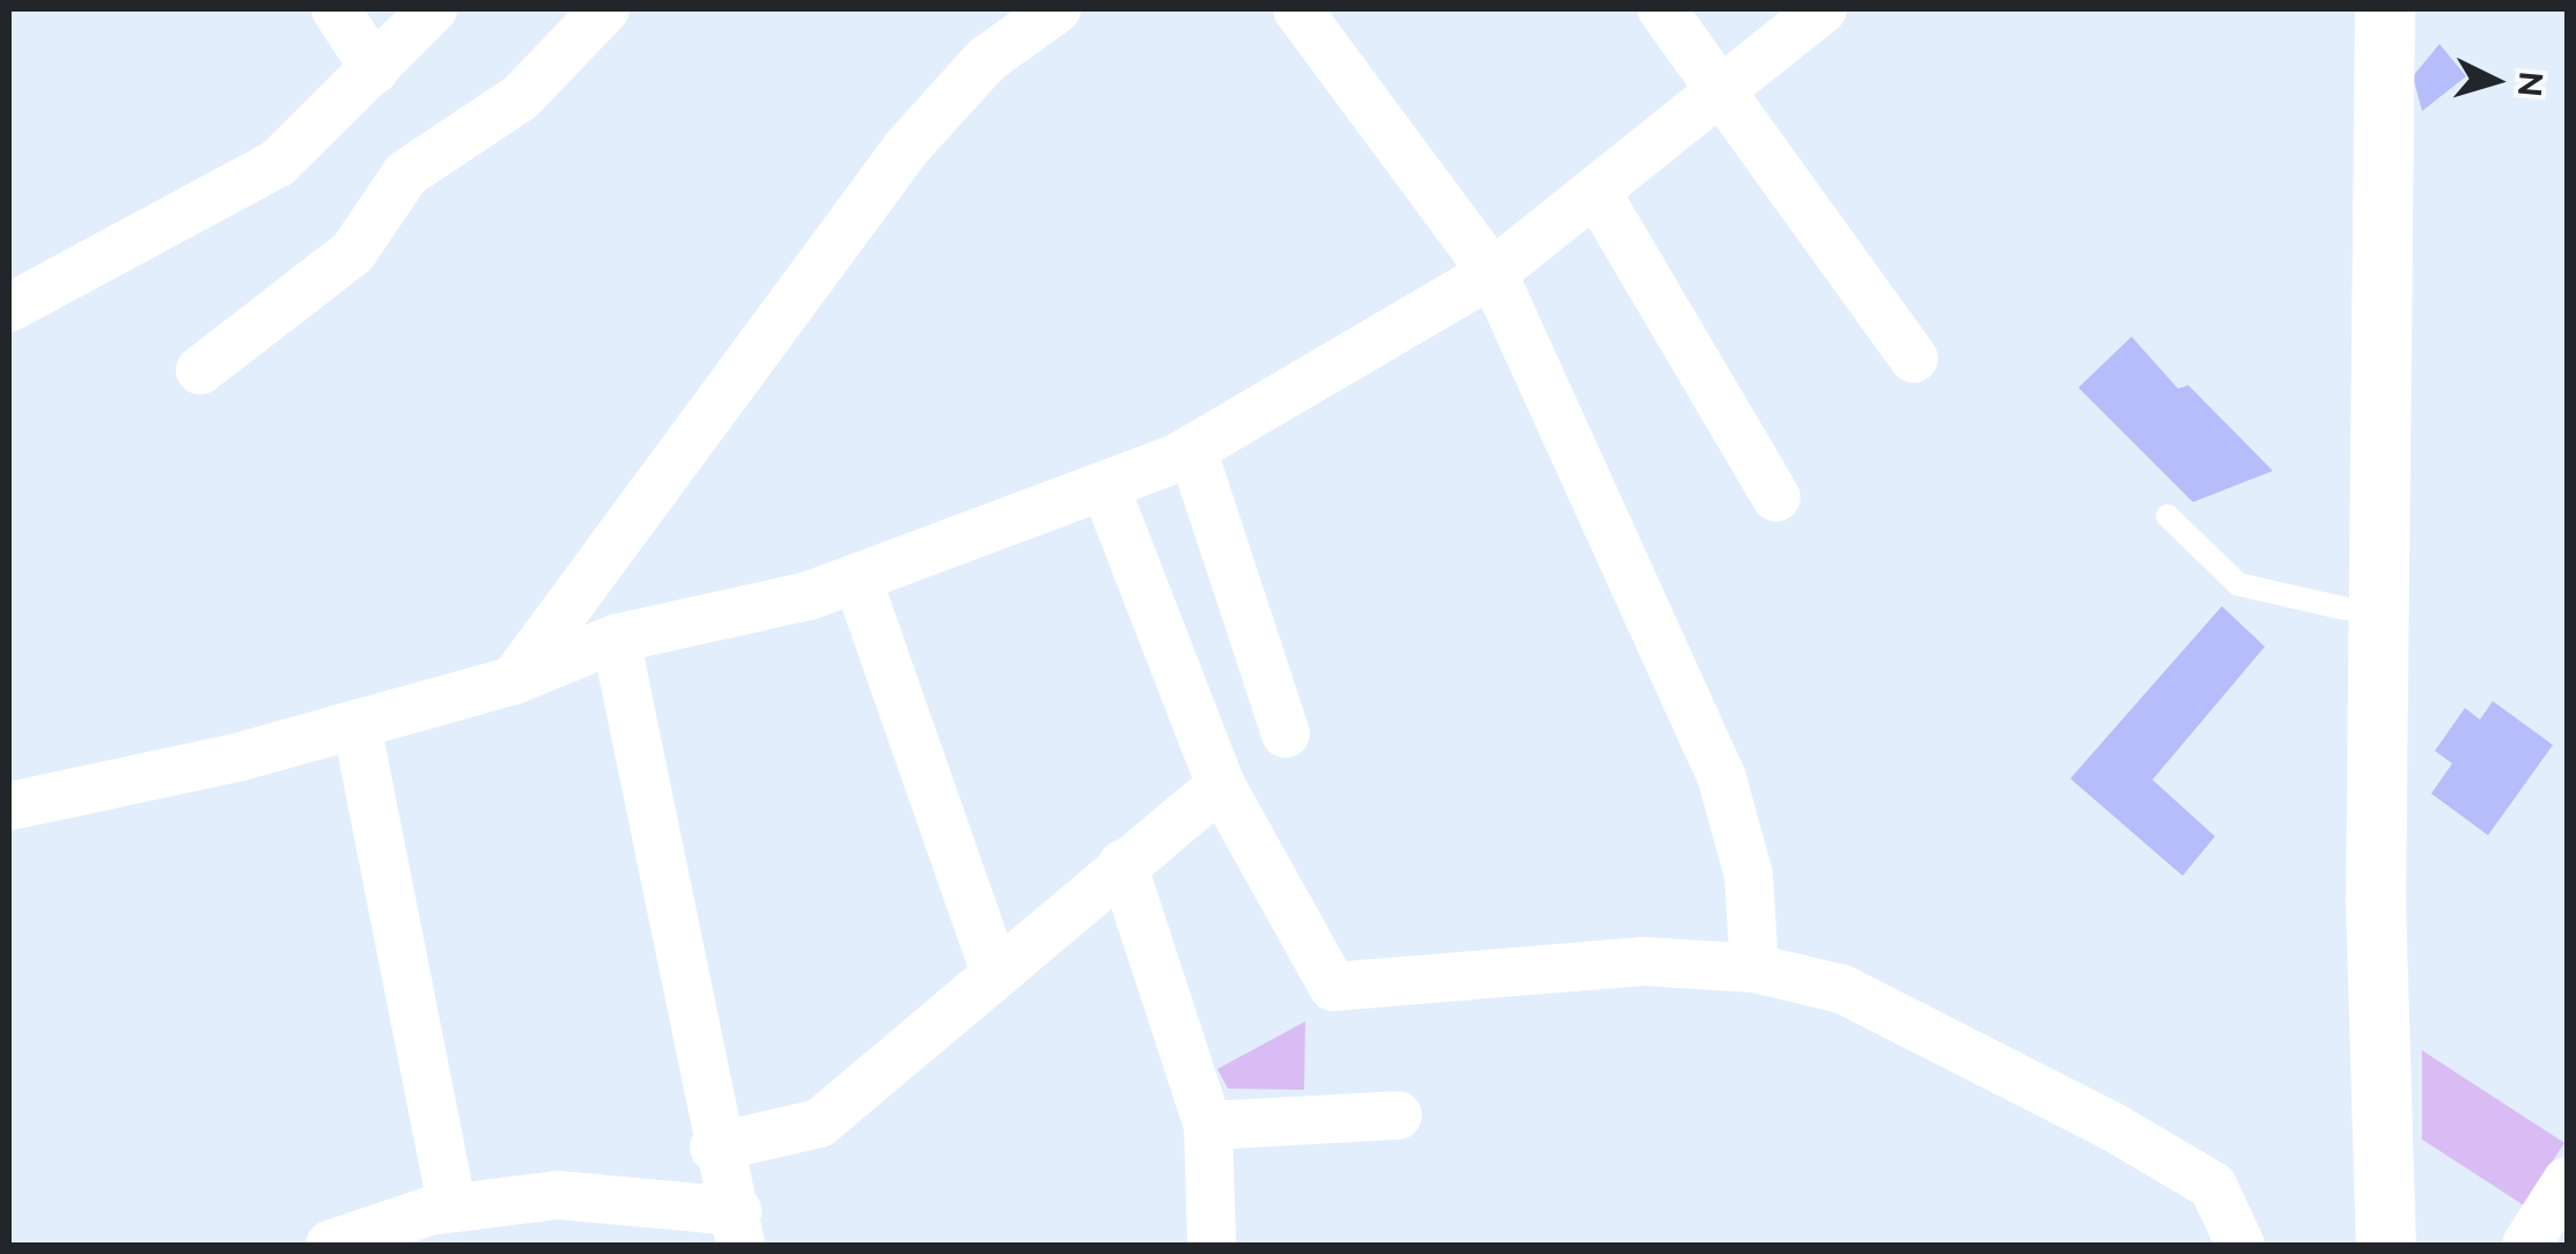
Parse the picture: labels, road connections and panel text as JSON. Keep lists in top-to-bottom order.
{
  "north": "right"
}
